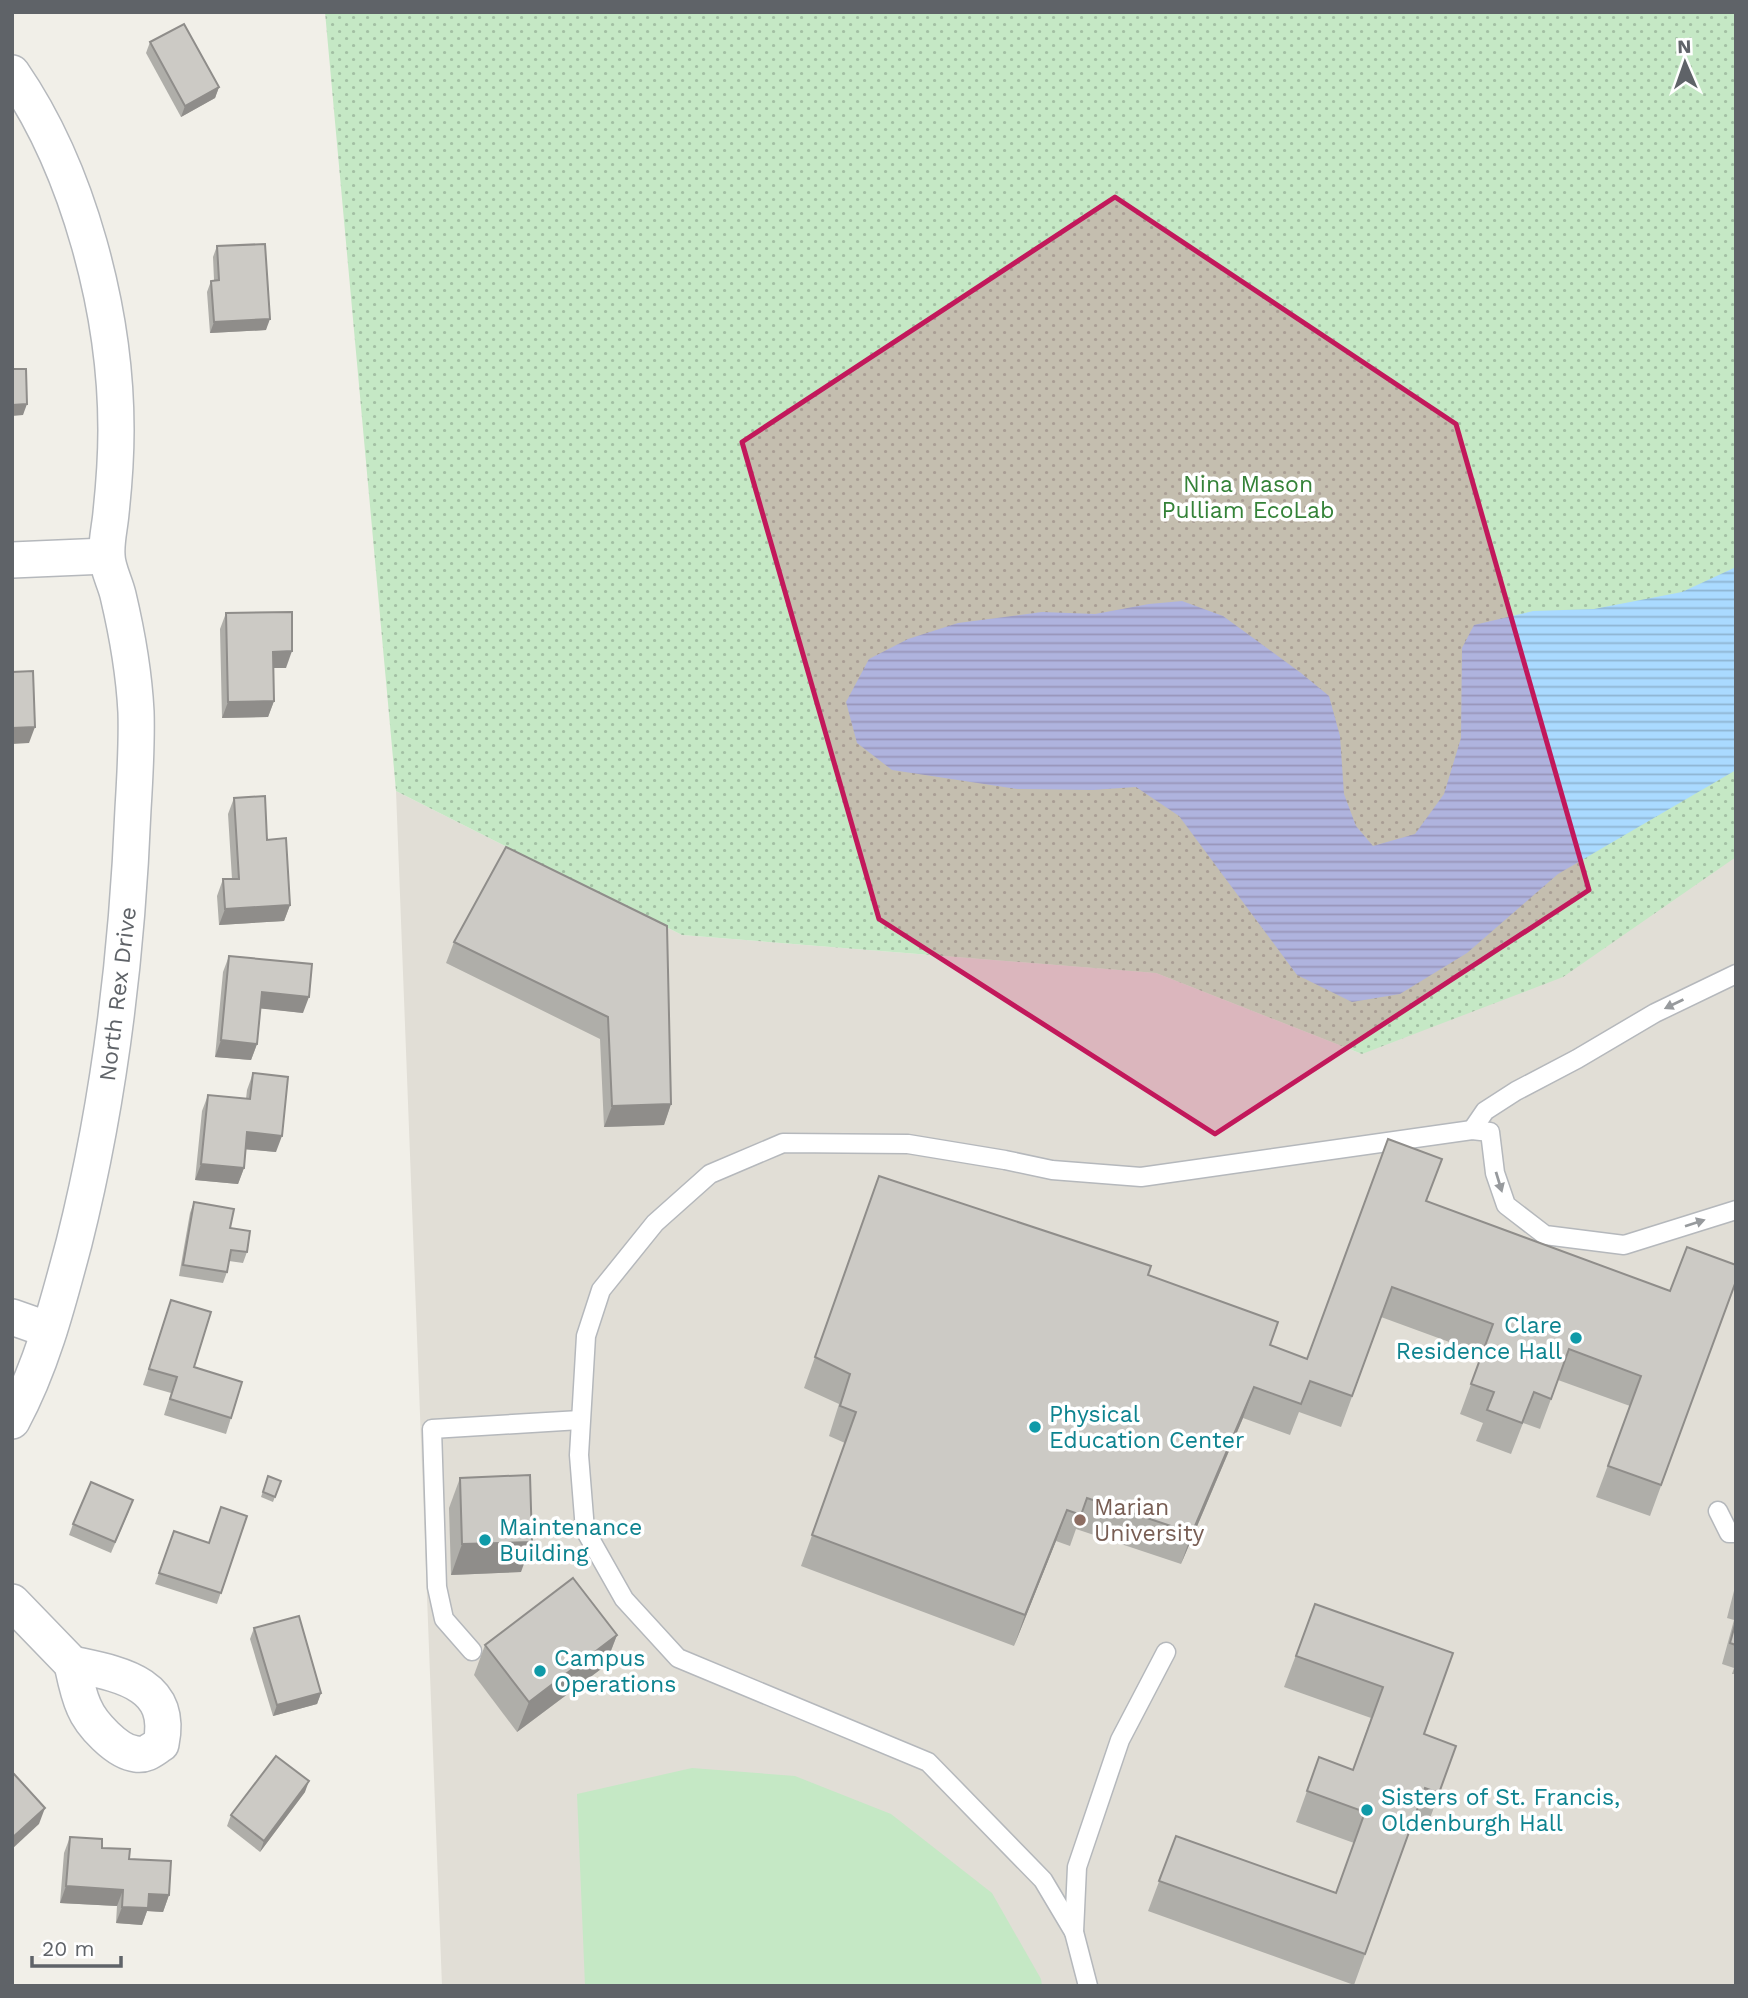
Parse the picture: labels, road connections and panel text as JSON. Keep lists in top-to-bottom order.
{
  "streets": {
    "street": ["North Rex Drive"]
  },
  "parks": ["Nina Mason Pulliam EcoLab"],
  "places": [
    "Clare Residence Hall",
    "Physical Education Center",
    "Marian University",
    "Maintenance Building",
    "Campus Operations",
    "Sisters of St. Francis, Oldenburgh Hall"
  ],
  "scale_bar": "20 m",
  "north": "top"
}
